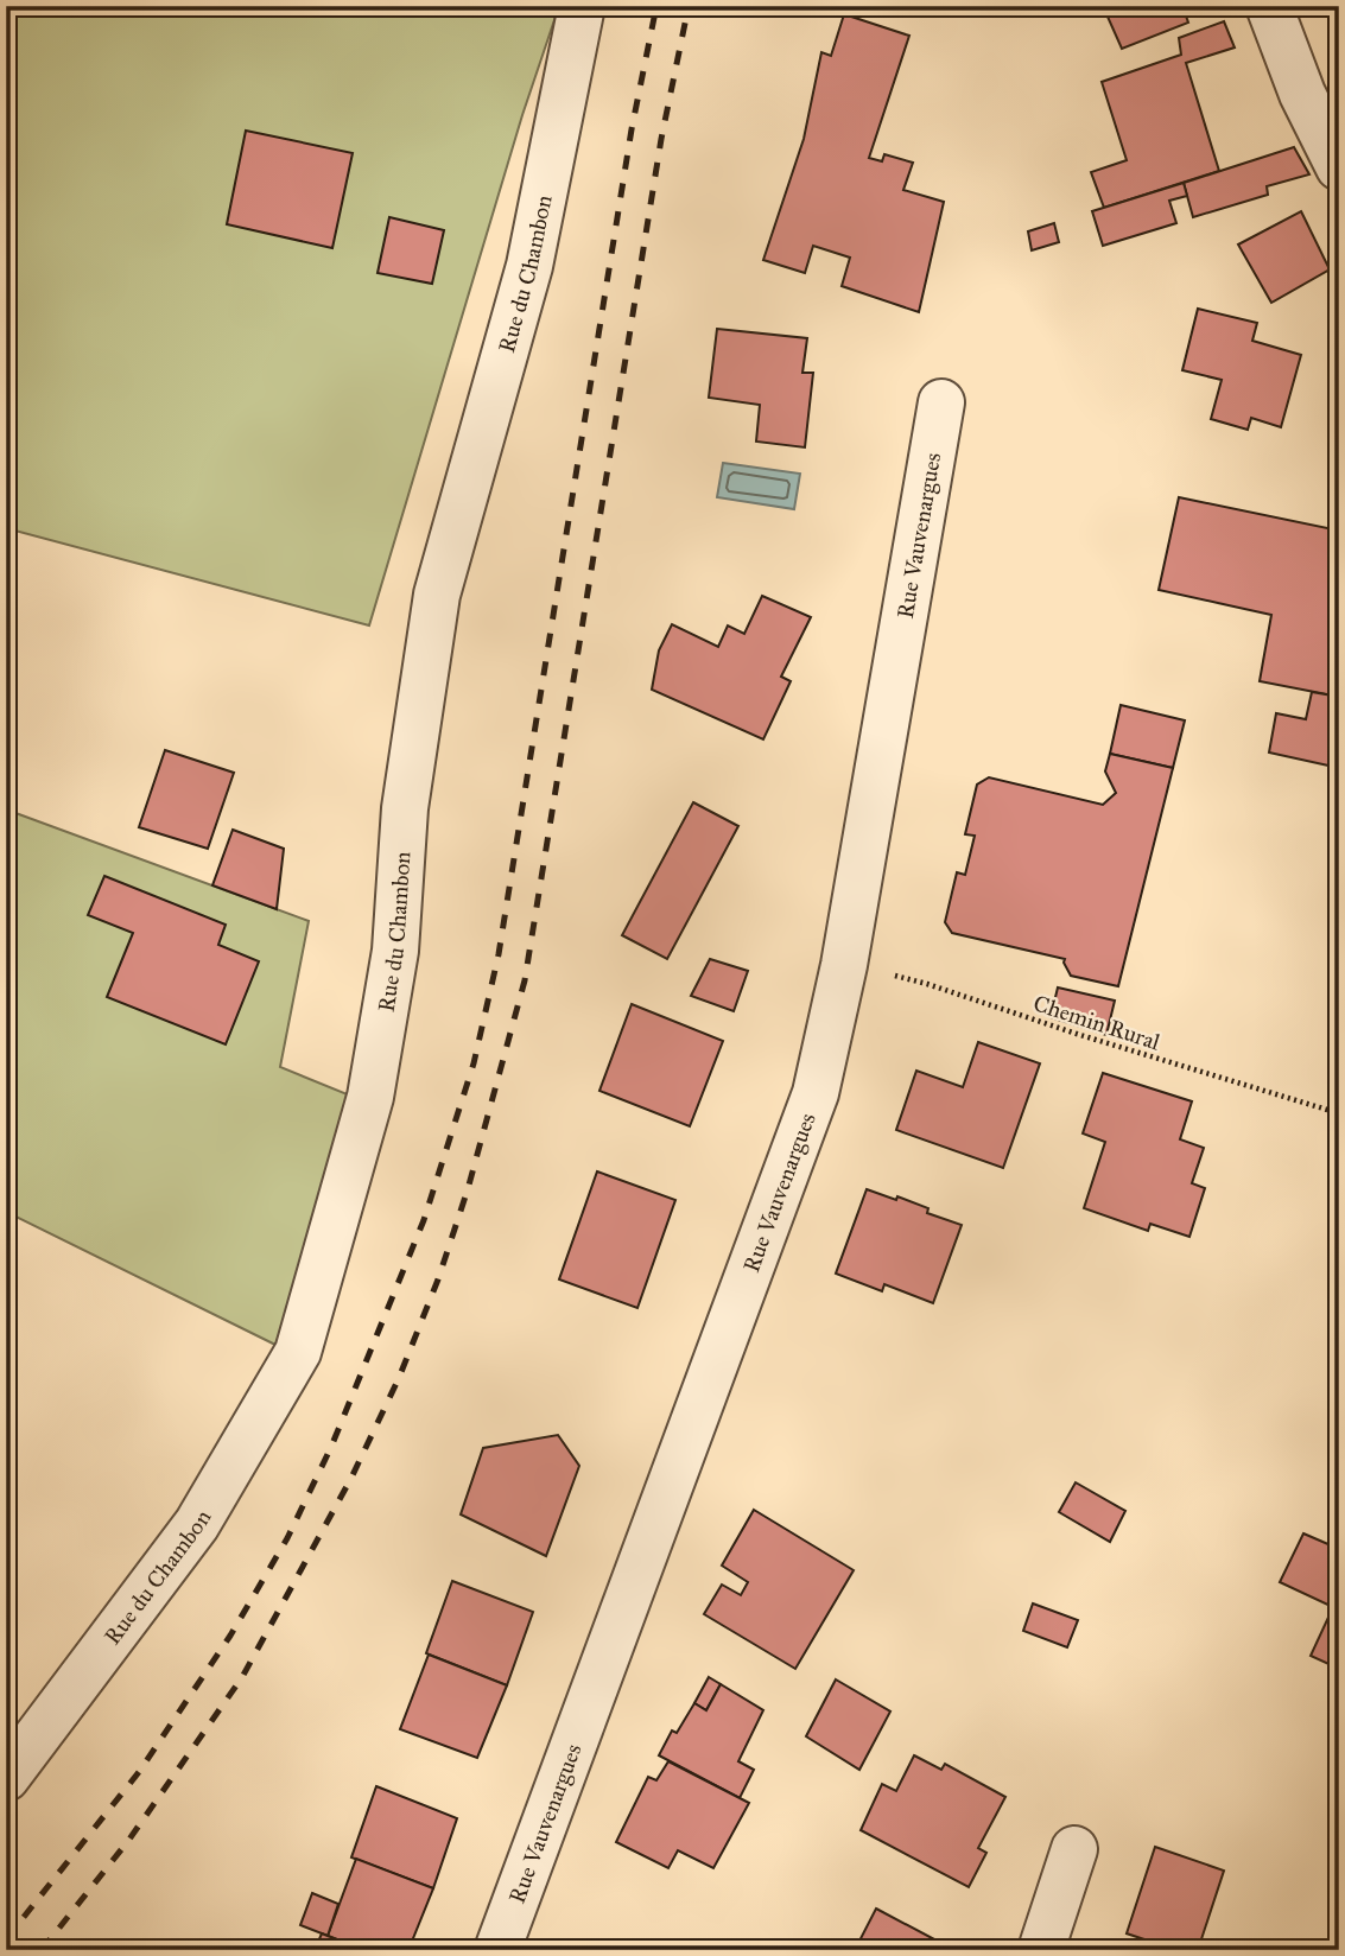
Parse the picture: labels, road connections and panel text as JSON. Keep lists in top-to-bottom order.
{
  "streets": {
    "street": ["Rue du Chambon", "Rue Vauvenargues"],
    "path": ["Chemin Rural"]
  },
  "crossings": [
    ["Rue Vauvenargues", "Chemin Rural"]
  ]
}
